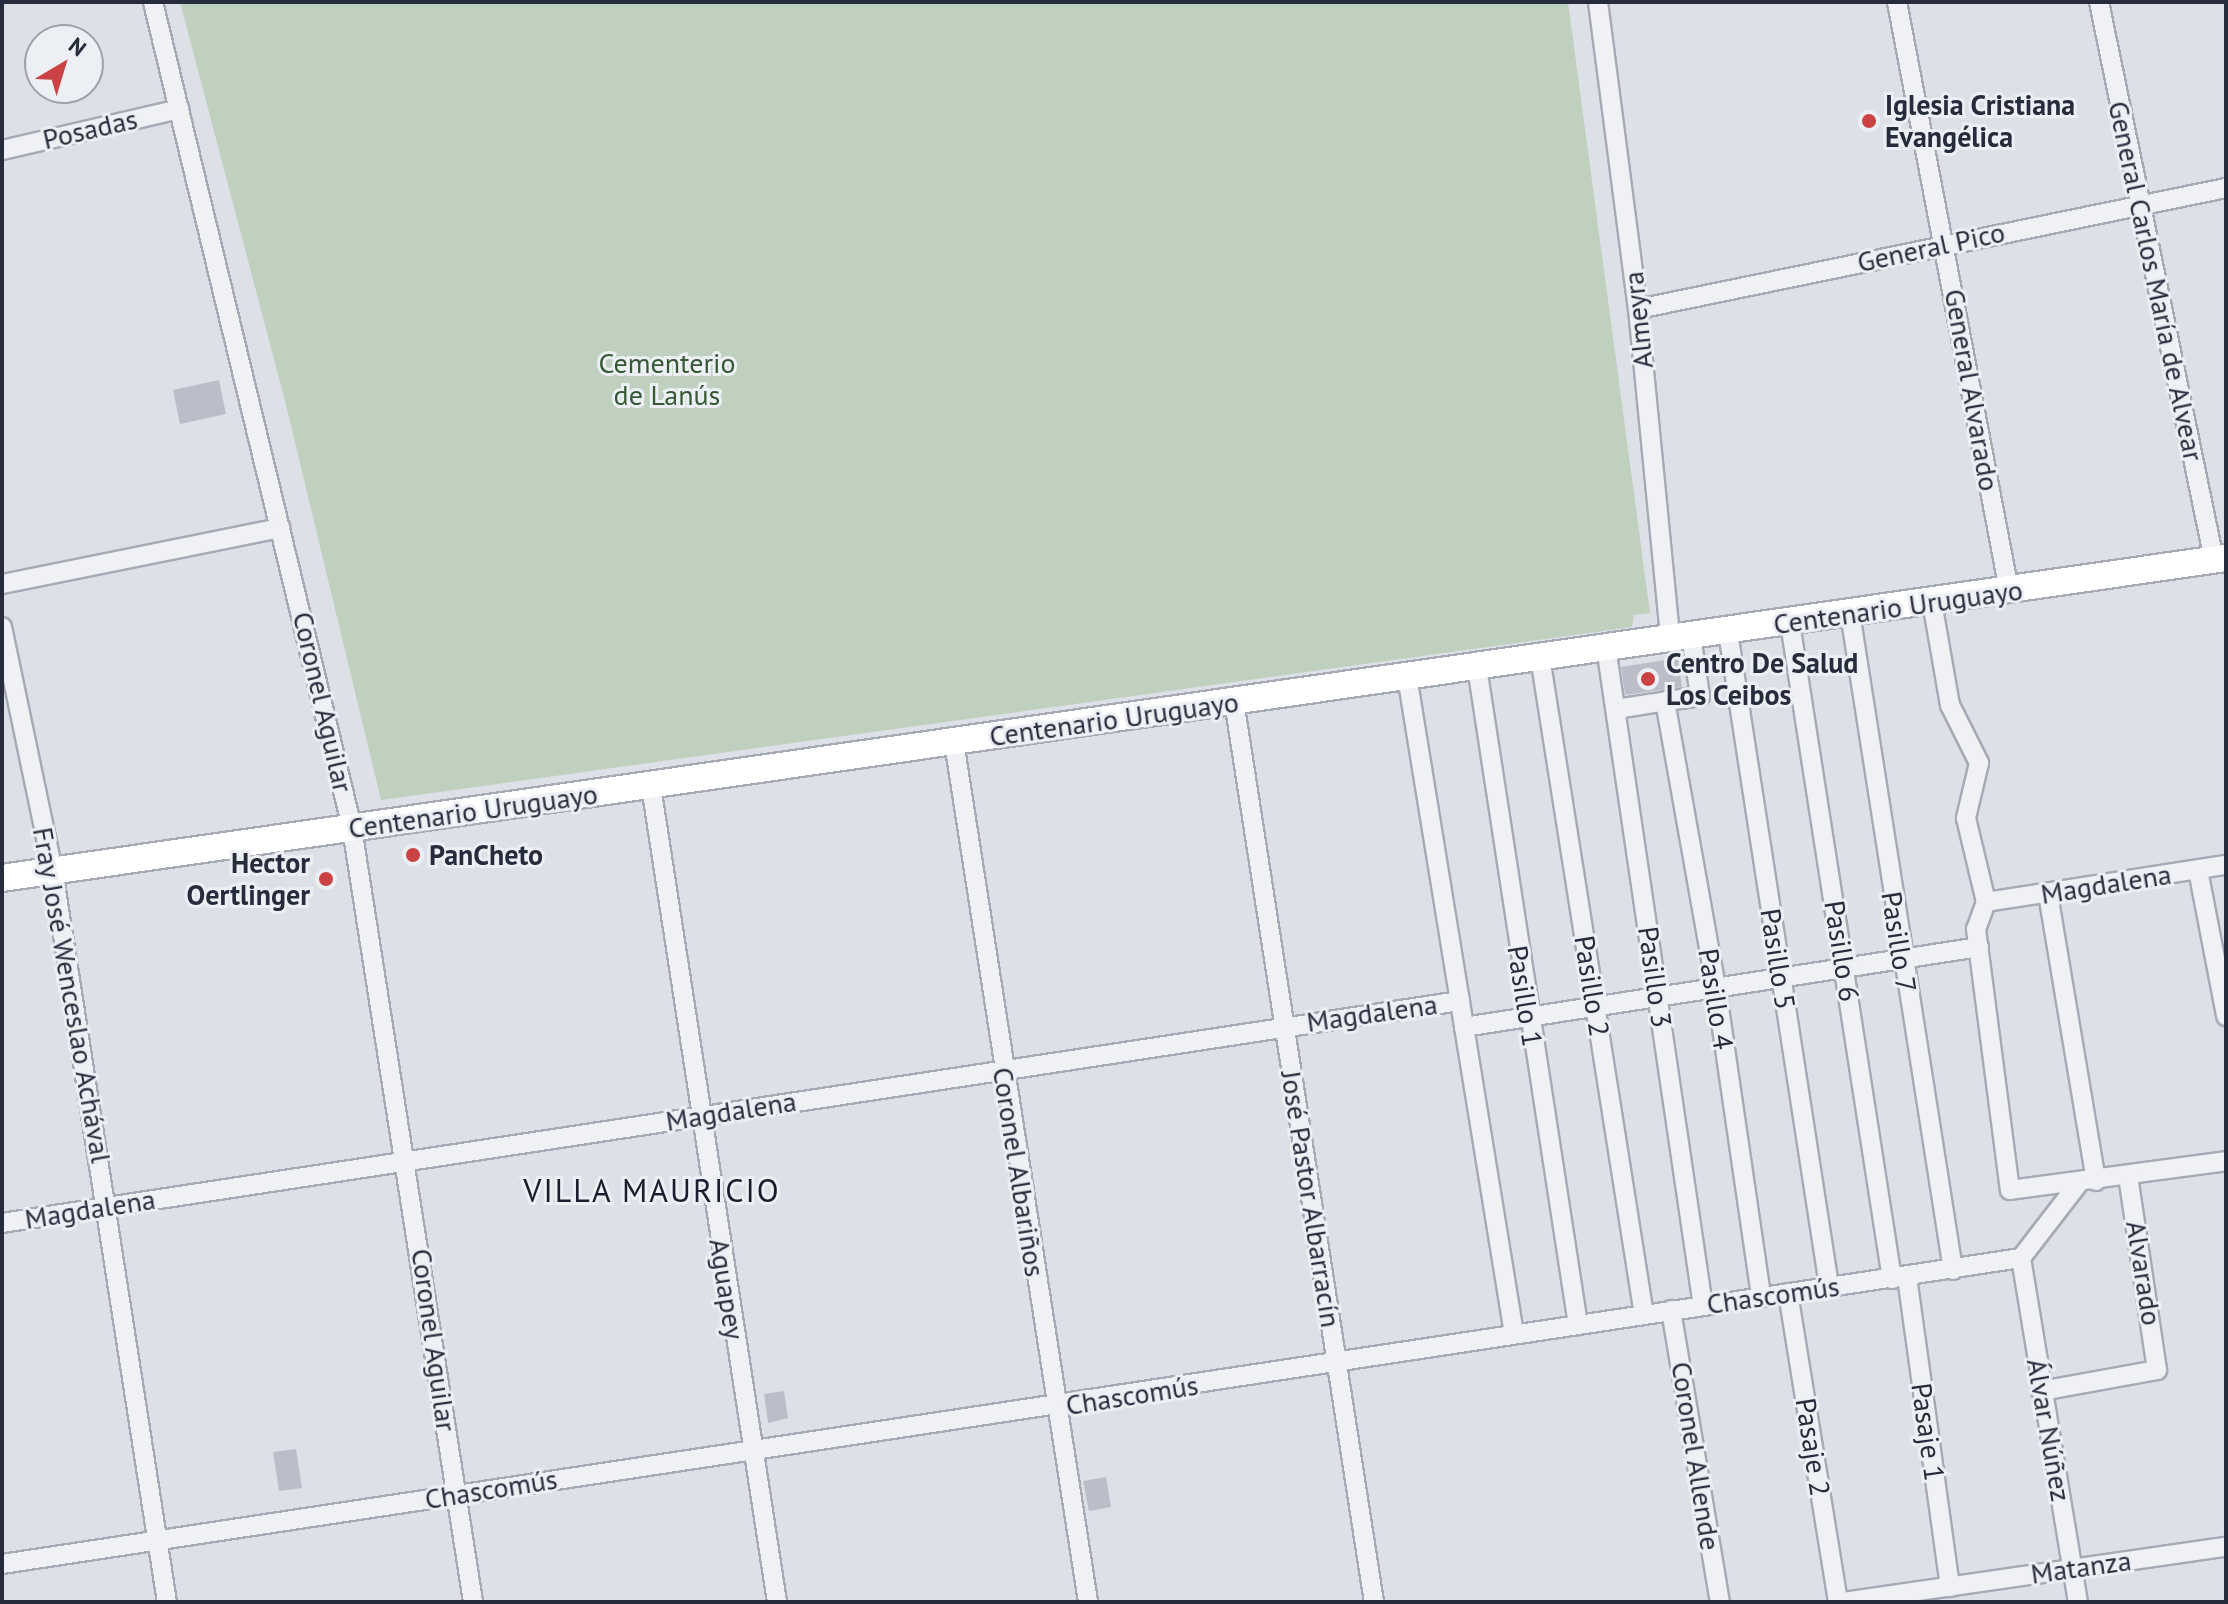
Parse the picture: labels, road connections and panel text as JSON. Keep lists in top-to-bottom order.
{
  "streets": {
    "main road": ["Centenario Uruguayo"],
    "street": [
      "Posadas",
      "General Pico",
      "General Carlos María de Alvear",
      "Almeyra",
      "General Alvarado",
      "Coronel Aguilar",
      "Magdalena",
      "Pasillo 7",
      "Pasillo 6",
      "Pasillo 5",
      "Pasillo 3",
      "Pasillo 2",
      "Fray José Wenceslao Achával",
      "Pasillo 1",
      "Pasillo 4",
      "Coronel Albariños",
      "José Pastor Albarracín",
      "Alvarado",
      "Aguapey",
      "Chascomús",
      "Álvar Núñez",
      "Pasaje 1",
      "Pasaje 2",
      "Coronel Allende",
      "Matanza"
    ]
  },
  "crossings": [
    ["Posadas", "Coronel Aguilar"],
    ["General Pico", "General Carlos María de Alvear"],
    ["General Pico", "Almeyra"],
    ["General Pico", "General Alvarado"],
    ["General Carlos María de Alvear", "Centenario Uruguayo"],
    ["Almeyra", "Centenario Uruguayo"],
    ["Almeyra", "Pasillo 4"],
    ["General Alvarado", "Centenario Uruguayo"],
    ["Centenario Uruguayo", "Coronel Aguilar"],
    ["Centenario Uruguayo", "Pasillo 7"],
    ["Centenario Uruguayo", "Pasillo 6"],
    ["Centenario Uruguayo", "Pasillo 5"],
    ["Centenario Uruguayo", "Pasillo 3"],
    ["Centenario Uruguayo", "Pasillo 2"],
    ["Centenario Uruguayo", "Fray José Wenceslao Achával"],
    ["Centenario Uruguayo", "Pasillo 1"],
    ["Centenario Uruguayo", "Coronel Albariños"],
    ["Centenario Uruguayo", "José Pastor Albarracín"],
    ["Centenario Uruguayo", "Aguapey"],
    ["Coronel Aguilar", "Magdalena"],
    ["Coronel Aguilar", "Chascomús"],
    ["Magdalena", "Pasillo 7"],
    ["Magdalena", "Pasillo 6"],
    ["Magdalena", "Pasillo 5"],
    ["Magdalena", "Pasillo 3"],
    ["Magdalena", "Pasillo 2"],
    ["Magdalena", "Fray José Wenceslao Achával"],
    ["Magdalena", "Pasillo 1"],
    ["Magdalena", "Pasillo 4"],
    ["Magdalena", "Coronel Albariños"],
    ["Magdalena", "José Pastor Albarracín"],
    ["Magdalena", "Aguapey"],
    ["Pasillo 7", "Chascomús"],
    ["Pasillo 6", "Chascomús"],
    ["Pasillo 6", "Pasaje 1"],
    ["Pasillo 5", "Chascomús"],
    ["Pasillo 3", "Chascomús"],
    ["Pasillo 2", "Chascomús"],
    ["Fray José Wenceslao Achával", "Chascomús"],
    ["Pasillo 1", "Chascomús"],
    ["Pasillo 4", "Chascomús"],
    ["Coronel Albariños", "Chascomús"],
    ["José Pastor Albarracín", "Chascomús"],
    ["Alvarado", "Álvar Núñez"],
    ["Aguapey", "Chascomús"],
    ["Chascomús", "Álvar Núñez"],
    ["Chascomús", "Pasaje 1"],
    ["Chascomús", "Pasaje 2"],
    ["Chascomús", "Coronel Allende"],
    ["Álvar Núñez", "Matanza"],
    ["Pasaje 1", "Matanza"],
    ["Pasaje 2", "Matanza"]
  ],
  "districts": ["VILLA MAURICIO"],
  "parks": ["Cementerio de Lanús"],
  "places": [
    "Iglesia Cristiana Evangélica",
    "Centro De Salud Los Ceibos",
    "PanCheto",
    "Hector Oertlinger"
  ],
  "north": "top right"
}
